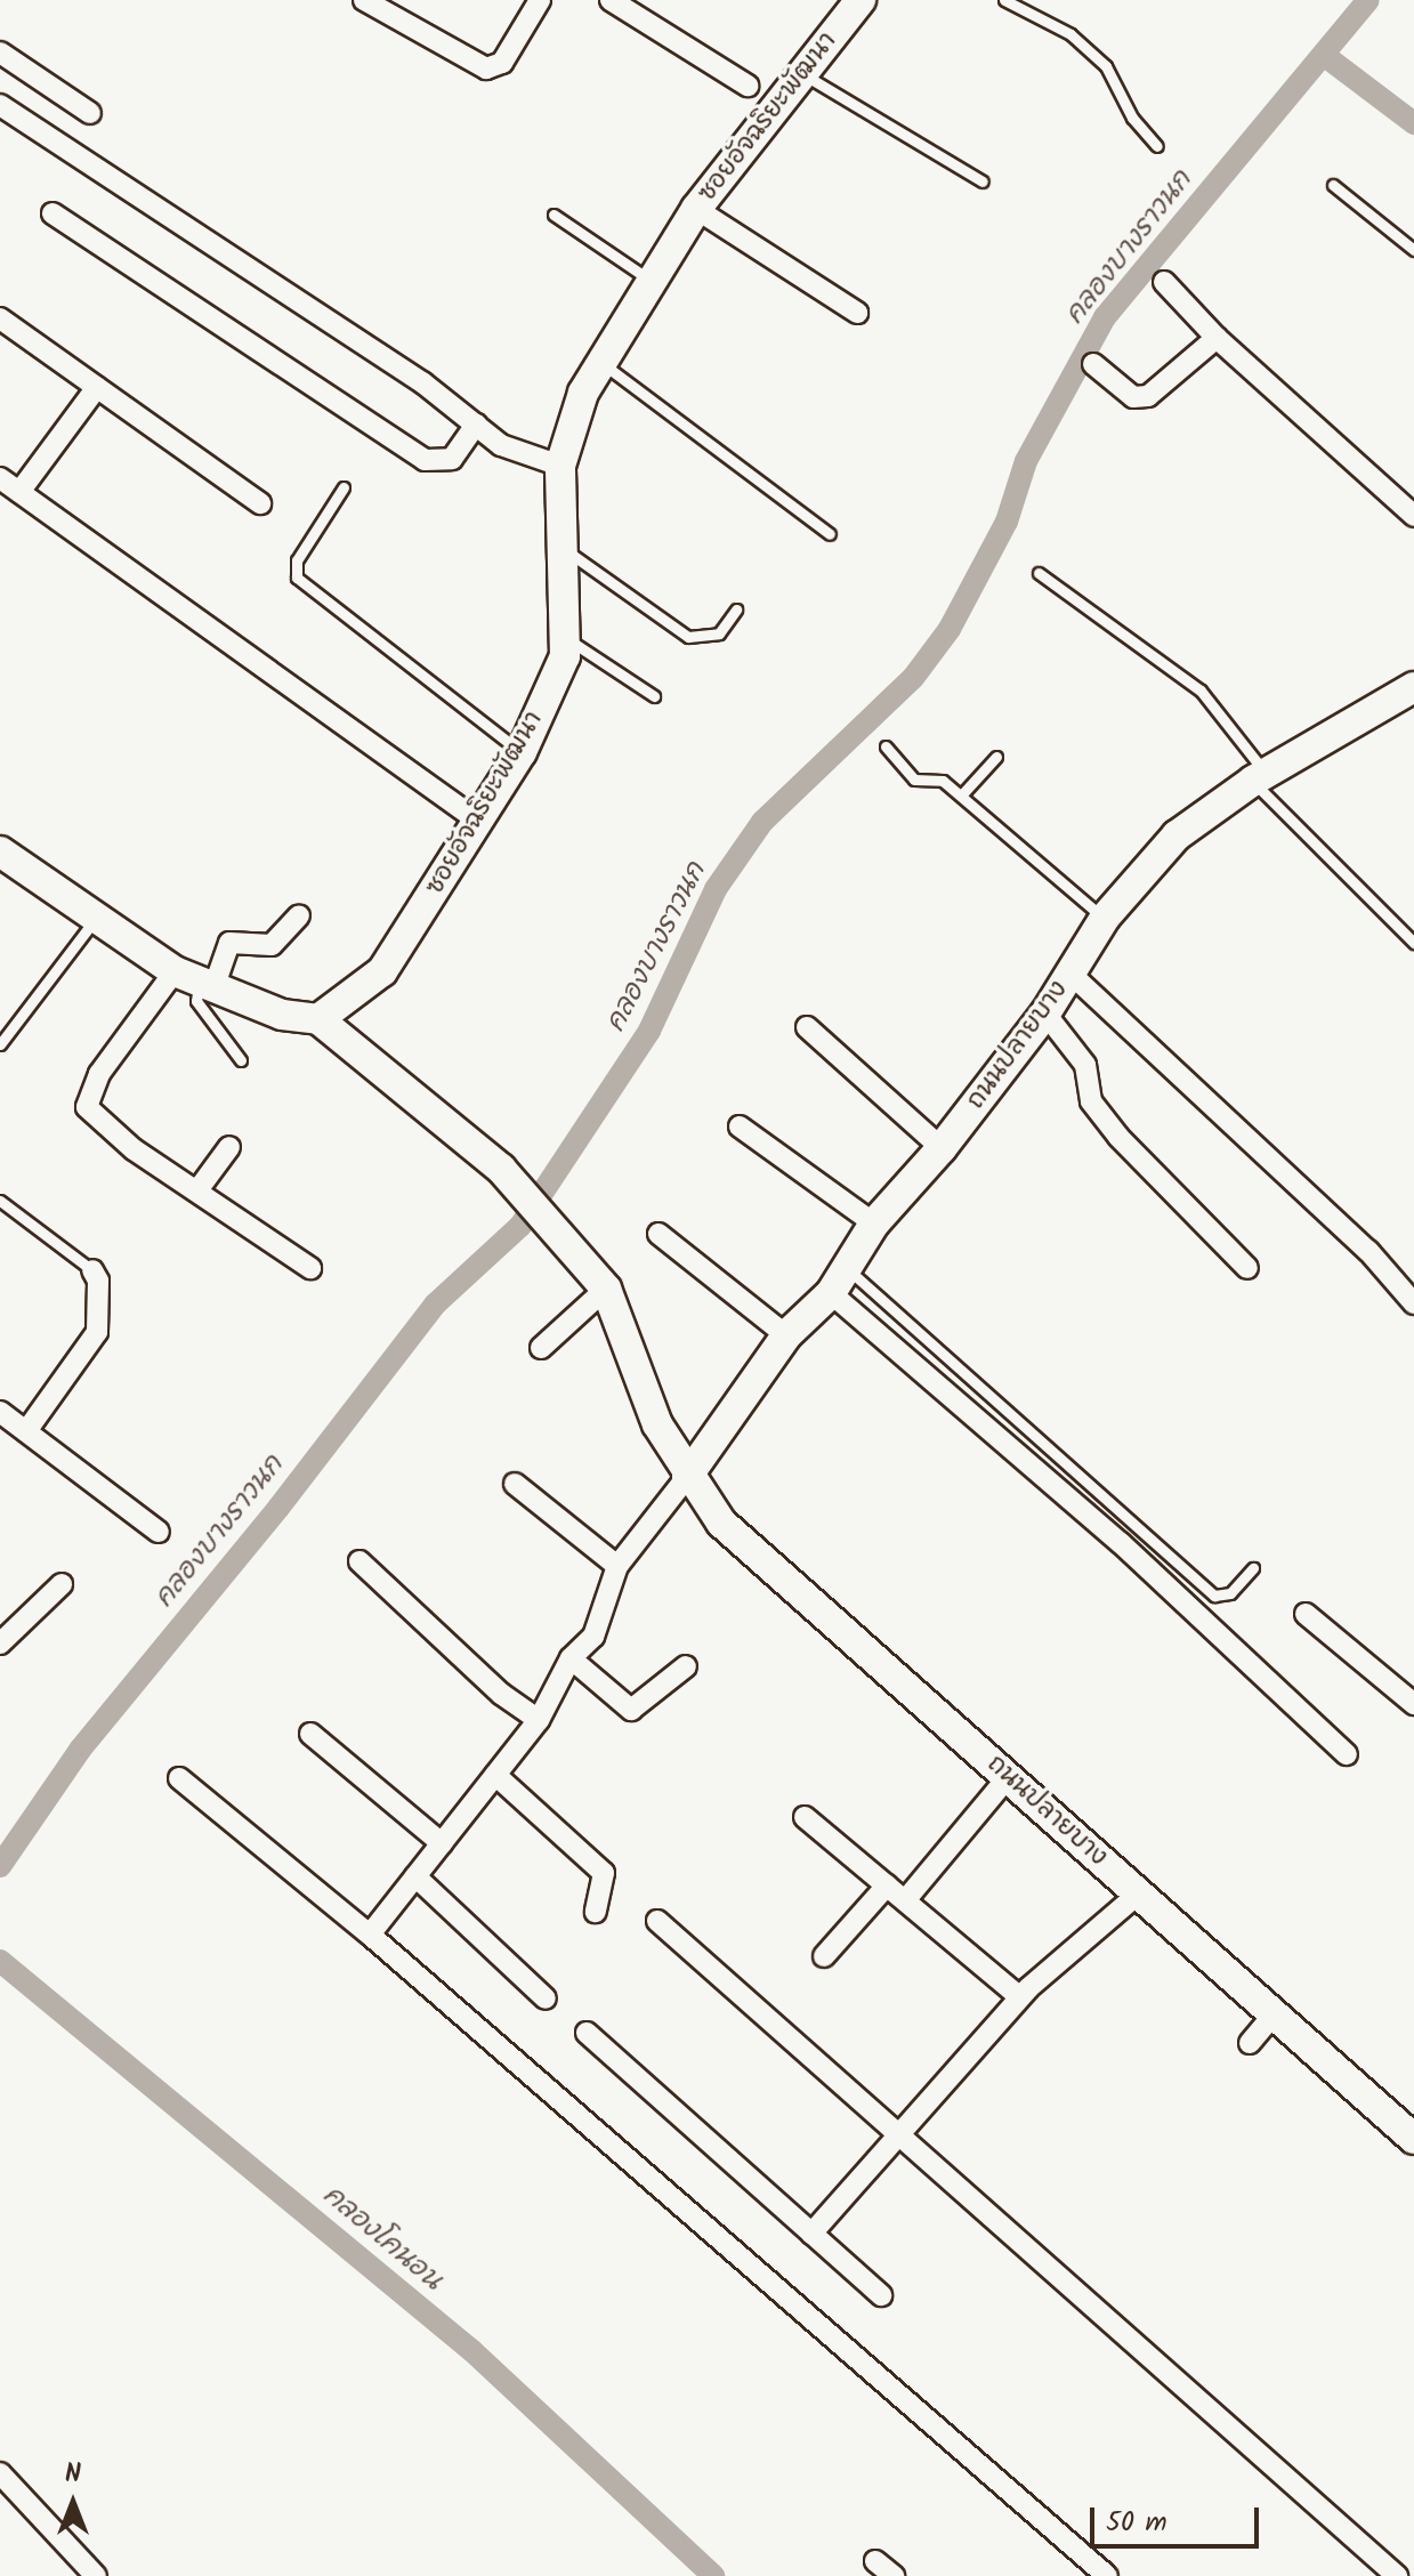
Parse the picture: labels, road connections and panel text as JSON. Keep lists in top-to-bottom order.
{
  "streets": {
    "street": ["ซอยอัจฉริยะพัฒนา", "ถนนปลายบาง"]
  },
  "crossings": [
    ["ซอยอัจฉริยะพัฒนา", "ถนนปลายบาง"]
  ],
  "water": ["คลองบางราวนก", "คลองโคนอน"],
  "scale_bar": "50 m",
  "north": "top"
}
